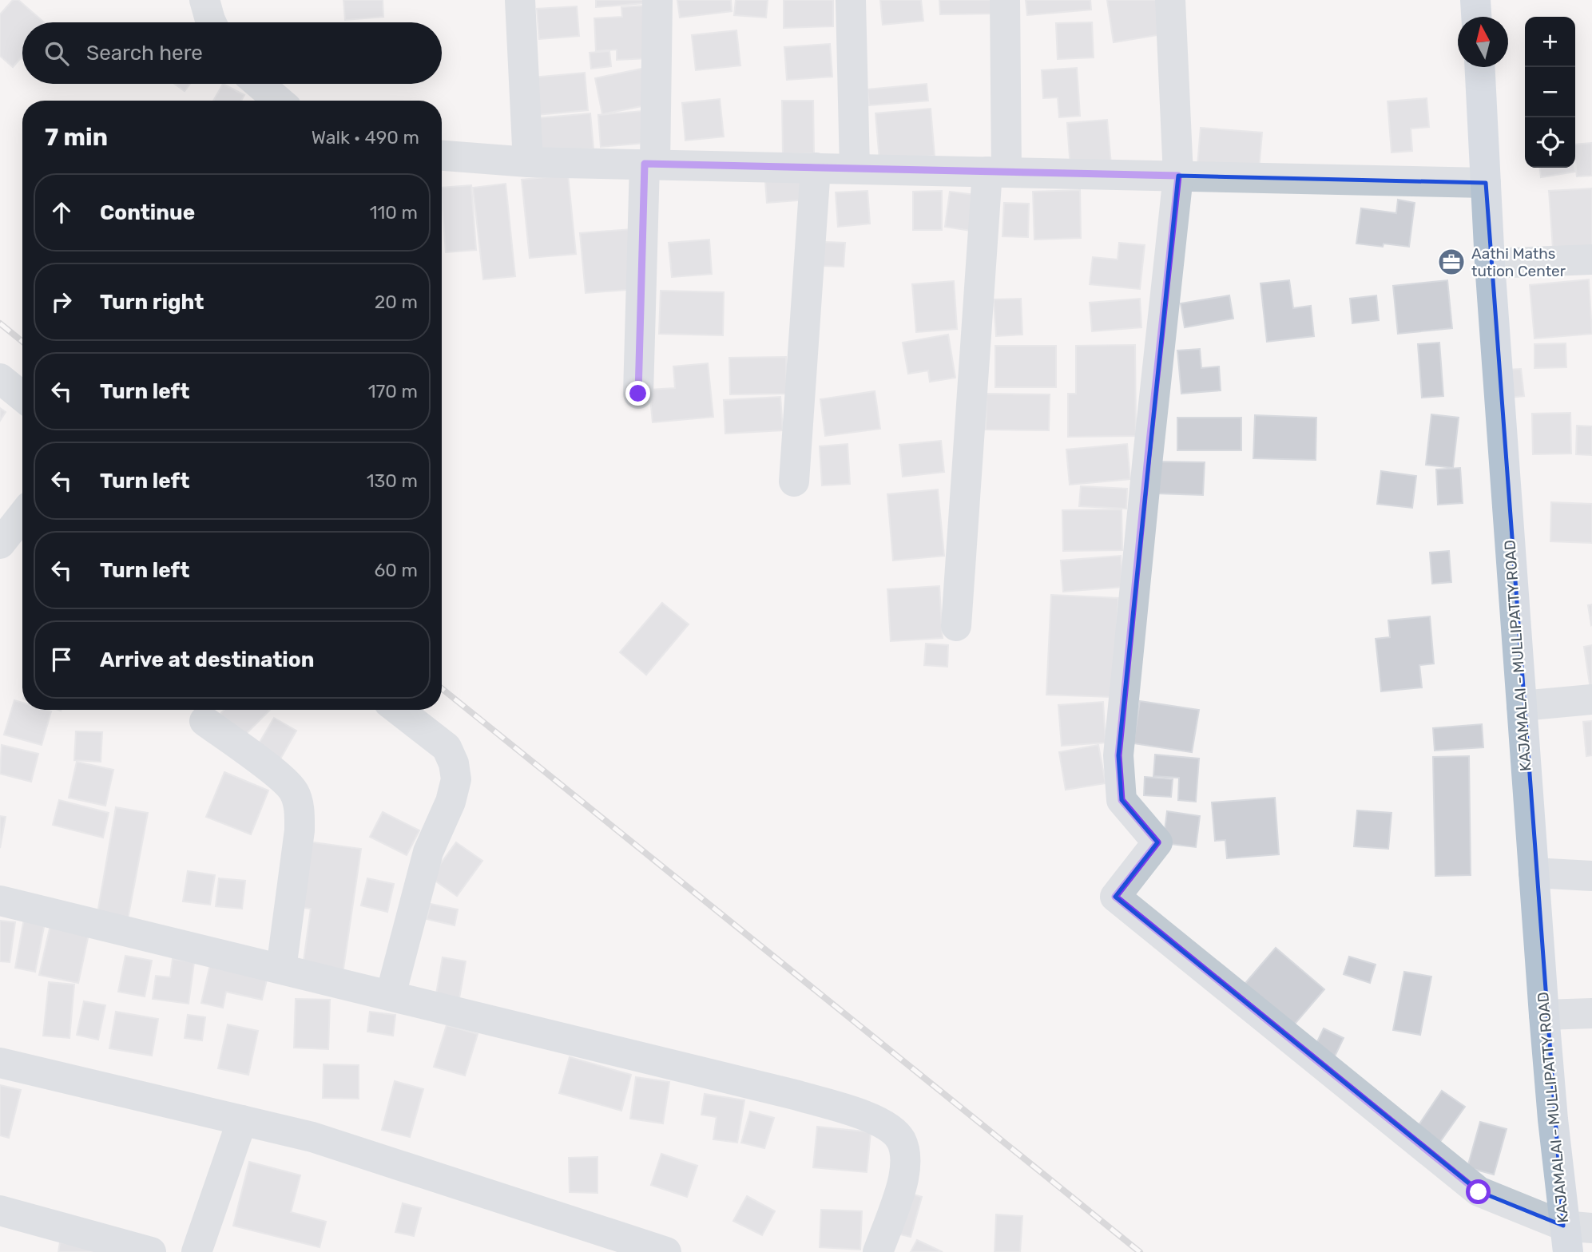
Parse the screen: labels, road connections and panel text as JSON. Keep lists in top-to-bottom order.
{
  "streets": {
    "main road": ["KAJAMALAI - MULLIPATTY ROAD"]
  },
  "places": {
    "office": ["Aathi Maths tution Center"]
  },
  "north": "top",
  "page": {
    "map_buttons": ["+", "−"],
    "search": "Search here",
    "heading": ["7 min", "Walk · 490 m"],
    "list": [
      ["Continue", "110 m"],
      ["Turn right", "20 m"],
      ["Turn left", "170 m"],
      ["Turn left", "130 m"],
      ["Turn left", "60 m"],
      "Arrive at destination"
    ]
  }
}
